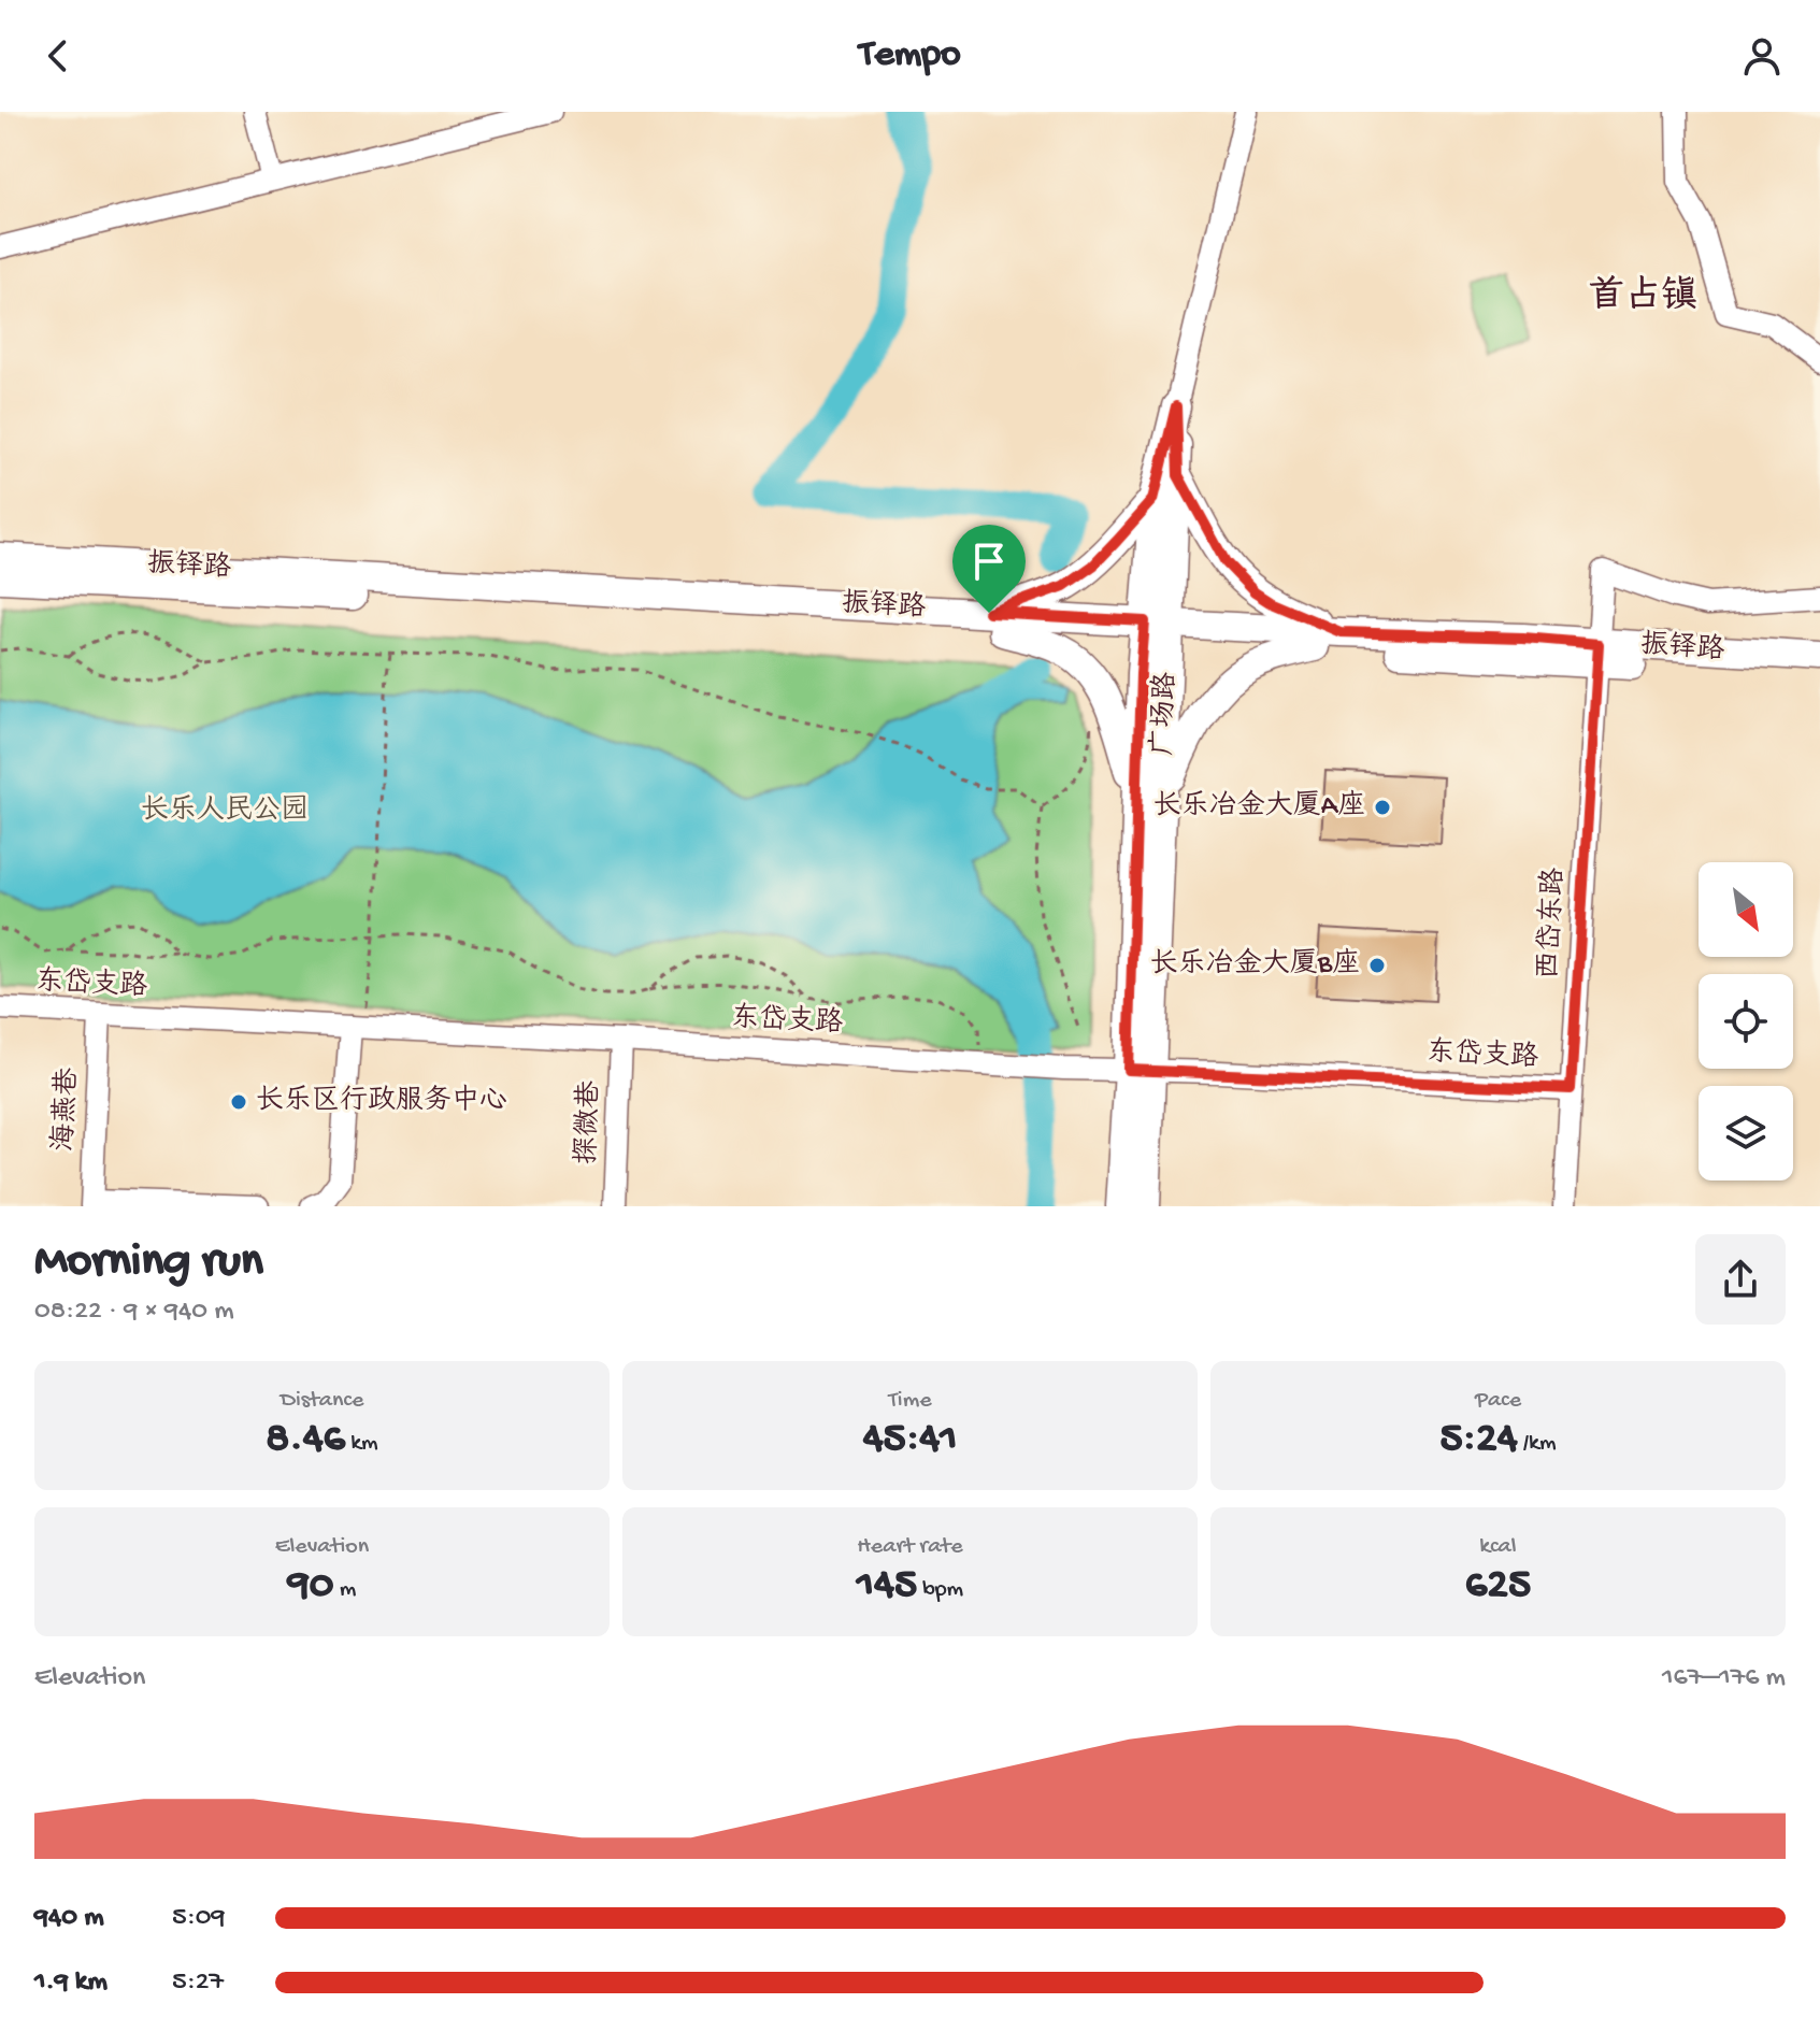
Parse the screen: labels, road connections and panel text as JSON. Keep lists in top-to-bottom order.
{
  "streets": {
    "main road": ["振铎路", "广场路"],
    "street": [
      "西岱东路",
      "东岱支路",
      "海燕巷",
      "探微巷"
    ]
  },
  "crossings": [
    ["振铎路", "广场路"],
    ["振铎路", "西岱东路"],
    ["广场路", "东岱支路"],
    ["西岱东路", "东岱支路"],
    ["东岱支路", "海燕巷"],
    ["东岱支路", "探微巷"]
  ],
  "districts": ["首占镇"],
  "parks": ["长乐人民公园"],
  "places": ["长乐冶金大厦A座", "长乐冶金大厦B座", "长乐区行政服务中心"],
  "north": "bottom right",
  "page": {
    "header": "Tempo",
    "heading": ["Morning run", "08:22 · 9 × 940 m"],
    "stats": [
      ["Distance", "8.46 km"],
      ["Time", "45:41"],
      ["Pace", "5:24 /km"],
      ["Elevation", "90 m"],
      ["Heart rate", "145 bpm"],
      ["kcal", "625"]
    ],
    "chart": ["Elevation", "167–176 m"],
    "list": [
      {
        "name": "940 m",
        "note": "5:09"
      },
      {
        "name": "1.9 km",
        "note": "5:27"
      }
    ]
  }
}
